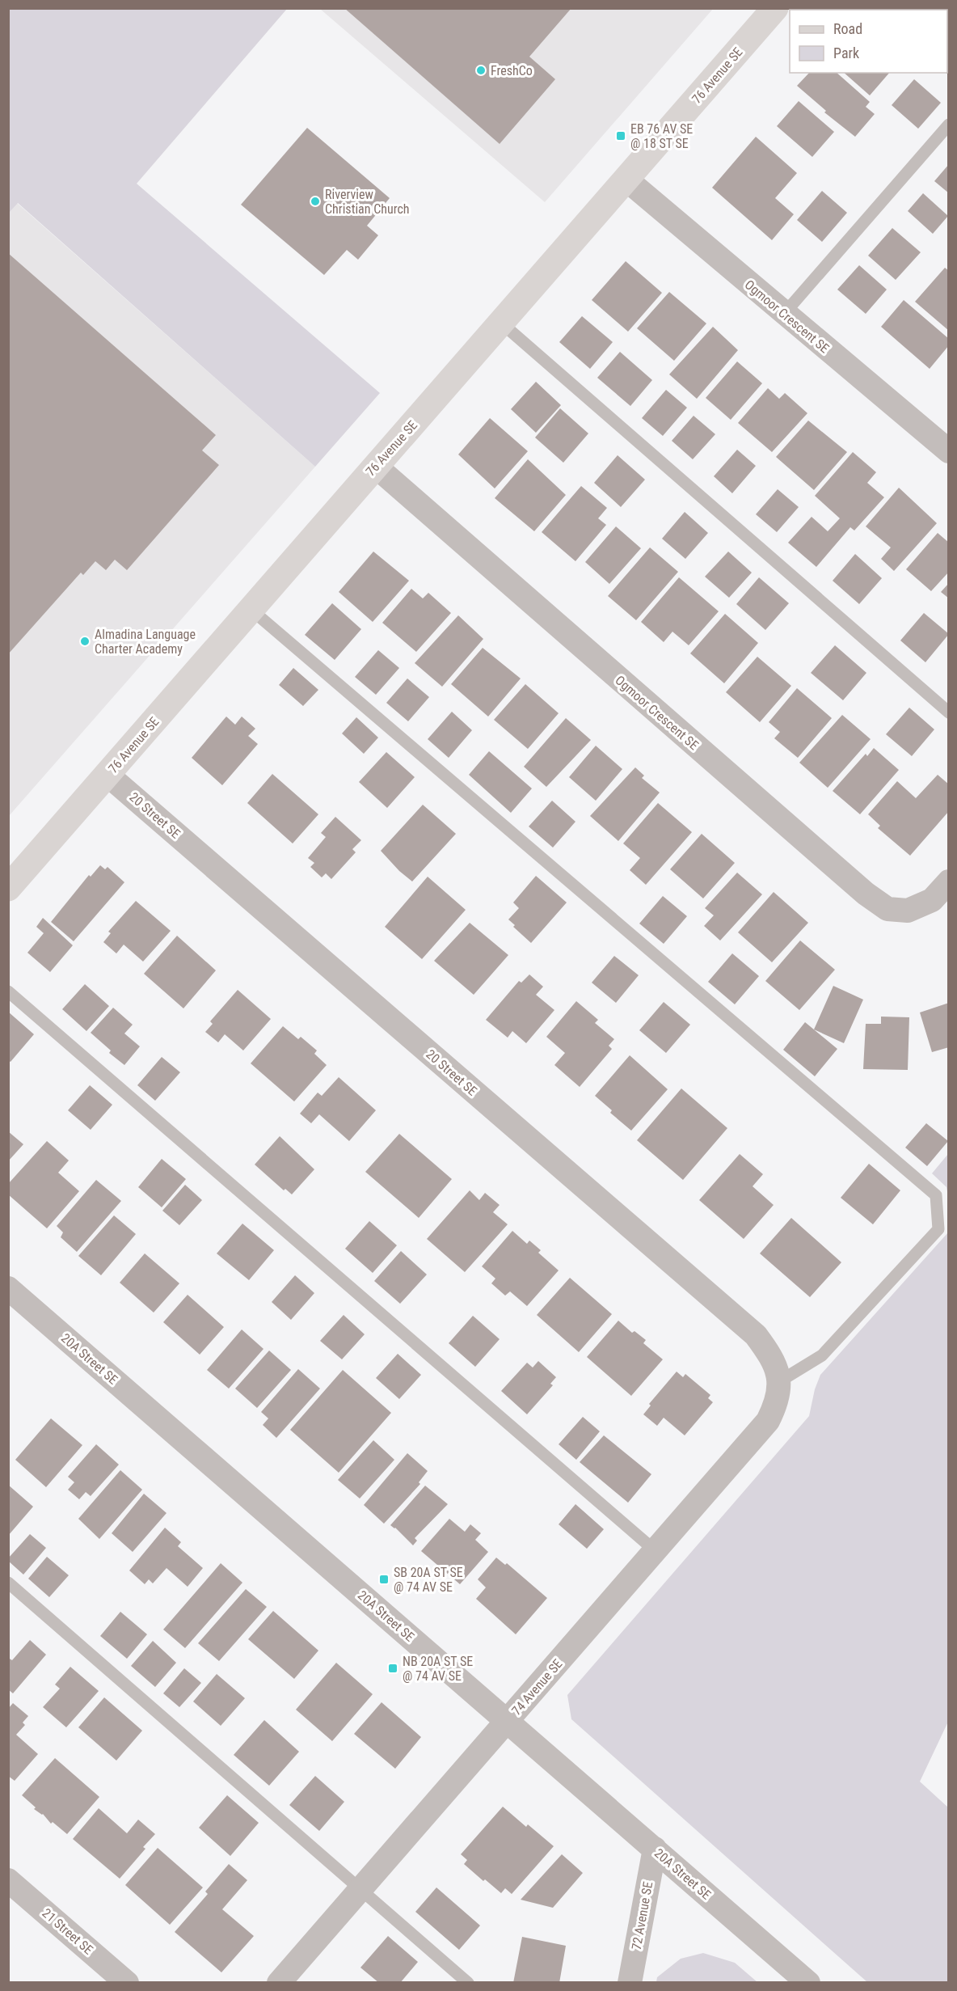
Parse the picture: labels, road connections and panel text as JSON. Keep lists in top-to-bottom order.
{
  "streets": {
    "street": [
      "76 Avenue SE",
      "Ogmoor Crescent SE",
      "20 Street SE",
      "20A Street SE",
      "74 Avenue SE",
      "72 Avenue SE",
      "21 Street SE"
    ]
  },
  "crossings": [
    ["76 Avenue SE", "Ogmoor Crescent SE"],
    ["76 Avenue SE", "20 Street SE"],
    ["20 Street SE", "74 Avenue SE"],
    ["20A Street SE", "74 Avenue SE"],
    ["20A Street SE", "72 Avenue SE"]
  ],
  "places": {
    "other": ["FreshCo", "Riverview Christian Church", "Almadina Language Charter Academy"],
    "transit": ["EB 76 AV SE @ 18 ST SE", "SB 20A ST SE @ 74 AV SE", "NB 20A ST SE @ 74 AV SE"]
  },
  "legend": ["Road", "Park"]
}
